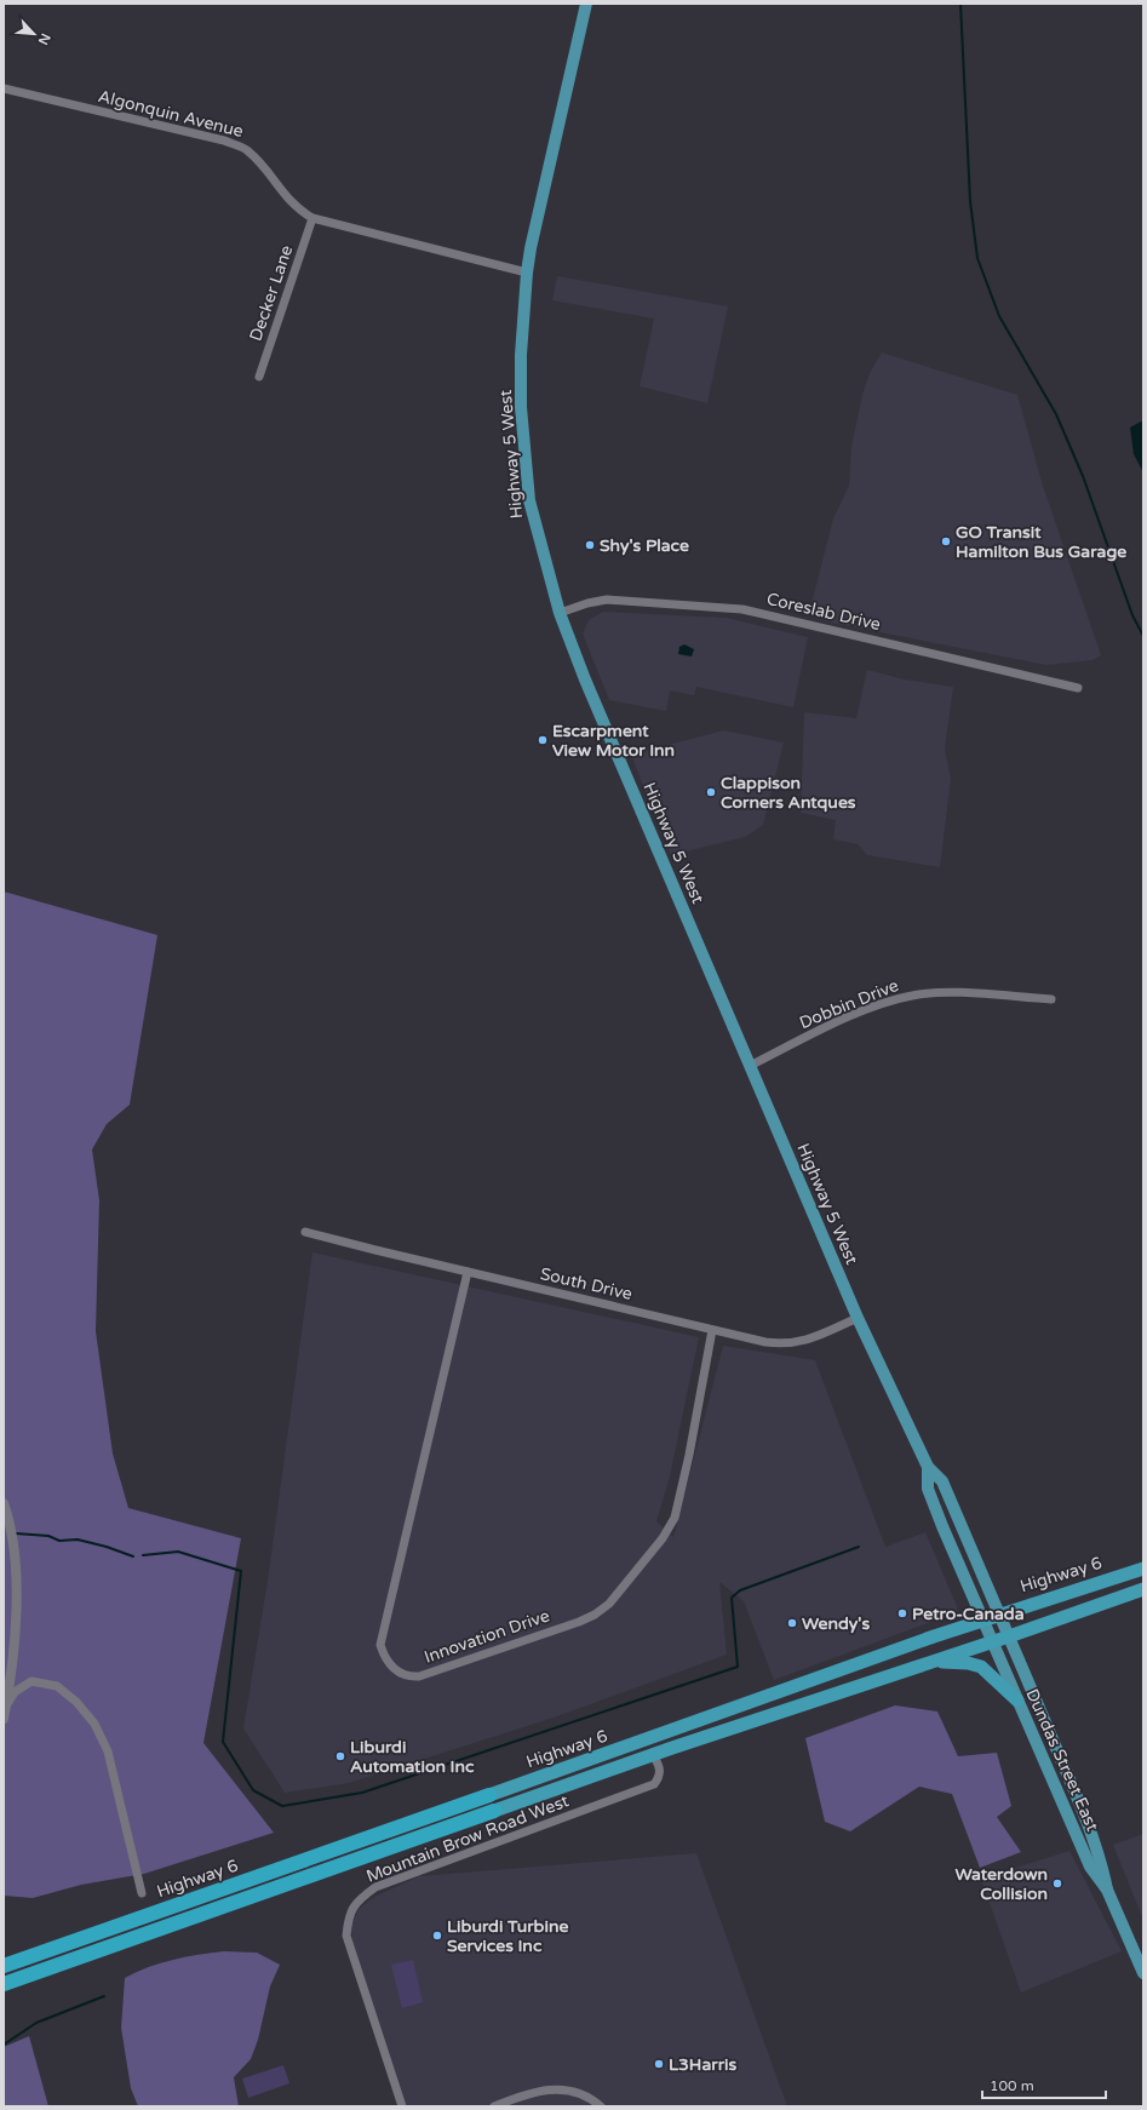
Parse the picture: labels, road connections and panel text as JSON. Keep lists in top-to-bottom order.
{
  "streets": {
    "highway": ["Highway 6"],
    "main road": ["Highway 5 West", "Dundas Street East"],
    "street": [
      "Algonquin Avenue",
      "Decker Lane",
      "Coreslab Drive",
      "Dobbin Drive",
      "South Drive",
      "Innovation Drive",
      "Mountain Brow Road West"
    ]
  },
  "crossings": [
    ["Algonquin Avenue", "Decker Lane"],
    ["Algonquin Avenue", "Highway 5 West"],
    ["Highway 5 West", "Coreslab Drive"],
    ["Highway 5 West", "Dobbin Drive"],
    ["Highway 5 West", "South Drive"],
    ["Highway 5 West", "Highway 6"],
    ["Highway 5 West", "Dundas Street East"],
    ["South Drive", "Innovation Drive"],
    ["Highway 6", "Dundas Street East"],
    ["Highway 6", "Mountain Brow Road West"]
  ],
  "places": [
    "GO Transit Hamilton Bus Garage",
    "Shy's Place",
    "Escarpment View Motor Inn",
    "Clappison Corners Antques",
    "Petro-Canada",
    "Wendy's",
    "Liburdi Automation Inc",
    "Waterdown Collision",
    "Liburdi Turbine Services Inc",
    "L3Harris"
  ],
  "scale_bar": "100 m",
  "north": "bottom right"
}
